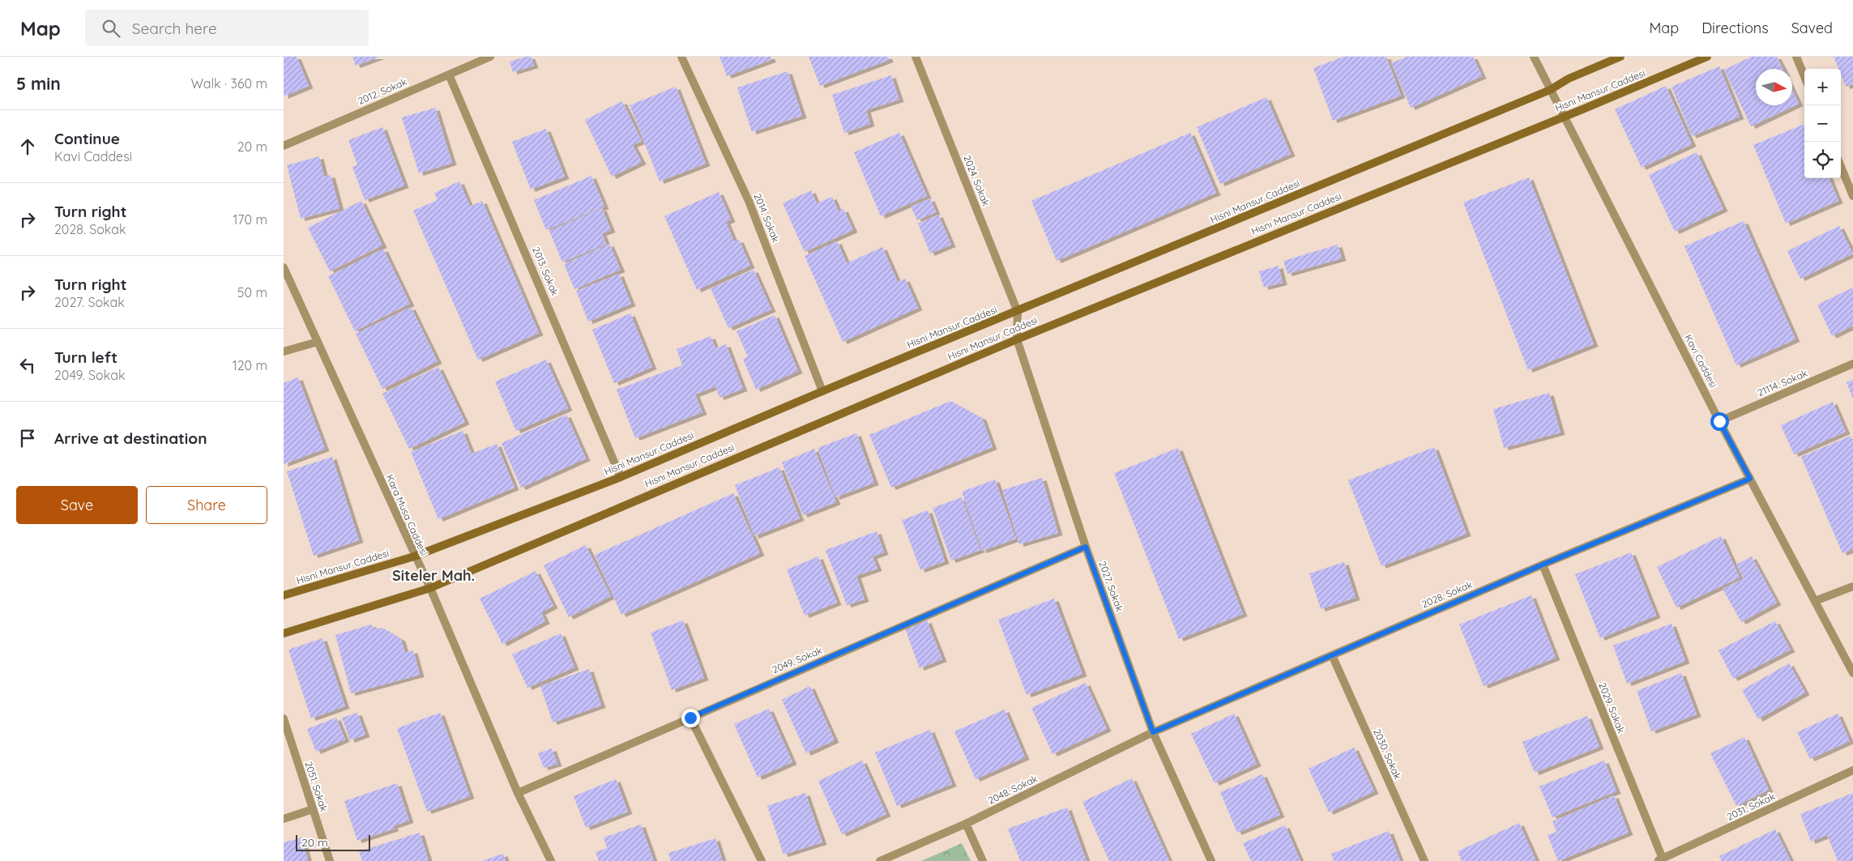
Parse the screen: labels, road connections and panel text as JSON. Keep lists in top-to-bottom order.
{
  "streets": {
    "main road": ["Hısnı Mansur Caddesi", "Hisni Mansur Caddesi"],
    "street": [
      "2012. Sokak",
      "2024. Sokak",
      "2014. Sokak",
      "2013. Sokak",
      "Kavi Caddesi",
      "21114. Sokak",
      "Kara Musa Caddesi",
      "2027. Sokak",
      "2028. Sokak",
      "2049. Sokak",
      "2029. Sokak",
      "2030. Sokak",
      "2051. Sokak",
      "2048. Sokak",
      "2031. Sokak"
    ]
  },
  "crossings": [
    ["Hısnı Mansur Caddesi", "Kavi Caddesi"],
    ["Hısnı Mansur Caddesi", "Kara Musa Caddesi"],
    ["Hısnı Mansur Caddesi", "2027. Sokak"],
    ["2012. Sokak", "2013. Sokak"],
    ["2024. Sokak", "Hisni Mansur Caddesi"],
    ["2024. Sokak", "2027. Sokak"],
    ["Hisni Mansur Caddesi", "2014. Sokak"],
    ["Hisni Mansur Caddesi", "2013. Sokak"],
    ["Hisni Mansur Caddesi", "Kavi Caddesi"],
    ["Hisni Mansur Caddesi", "Kara Musa Caddesi"],
    ["Hisni Mansur Caddesi", "2027. Sokak"],
    ["Kavi Caddesi", "21114. Sokak"],
    ["Kavi Caddesi", "2028. Sokak"],
    ["Kara Musa Caddesi", "2049. Sokak"],
    ["2027. Sokak", "2028. Sokak"],
    ["2027. Sokak", "2049. Sokak"],
    ["2027. Sokak", "2048. Sokak"],
    ["2028. Sokak", "2029. Sokak"],
    ["2028. Sokak", "2030. Sokak"],
    ["2028. Sokak", "2048. Sokak"],
    ["2029. Sokak", "2031. Sokak"]
  ],
  "districts": ["Siteler Mah."],
  "scale_bar": "20 m",
  "north": "right",
  "page": {
    "header": "Map",
    "search": "Search here",
    "nav": ["Map", "Directions", "Saved"],
    "heading": ["5 min", "Walk · 360 m"],
    "map_buttons": ["+", "−"],
    "list": [
      ["Continue", "Kavi Caddesi", "20 m"],
      ["Turn right", "2028. Sokak", "170 m"],
      ["Turn right", "2027. Sokak", "50 m"],
      ["Turn left", "2049. Sokak", "120 m"],
      "Arrive at destination"
    ],
    "buttons": ["Save", "Share"],
    "scale": "20 m"
  }
}
